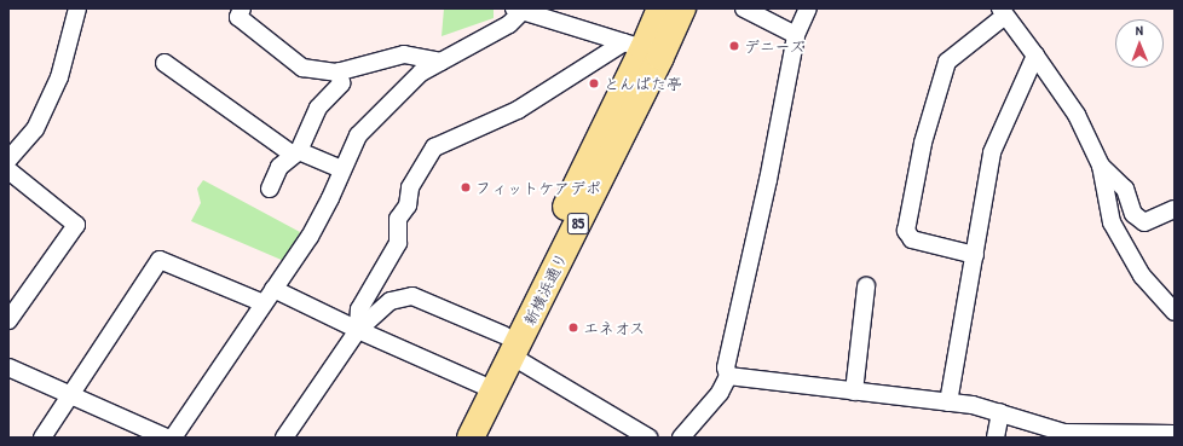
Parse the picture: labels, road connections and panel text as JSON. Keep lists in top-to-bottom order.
{
  "streets": {
    "main road": ["85", "新横浜通り"]
  },
  "places": [
    "デニーズ",
    "とんぱた亭",
    "フィットケアデポ",
    "エネオス"
  ],
  "north": "top"
}
